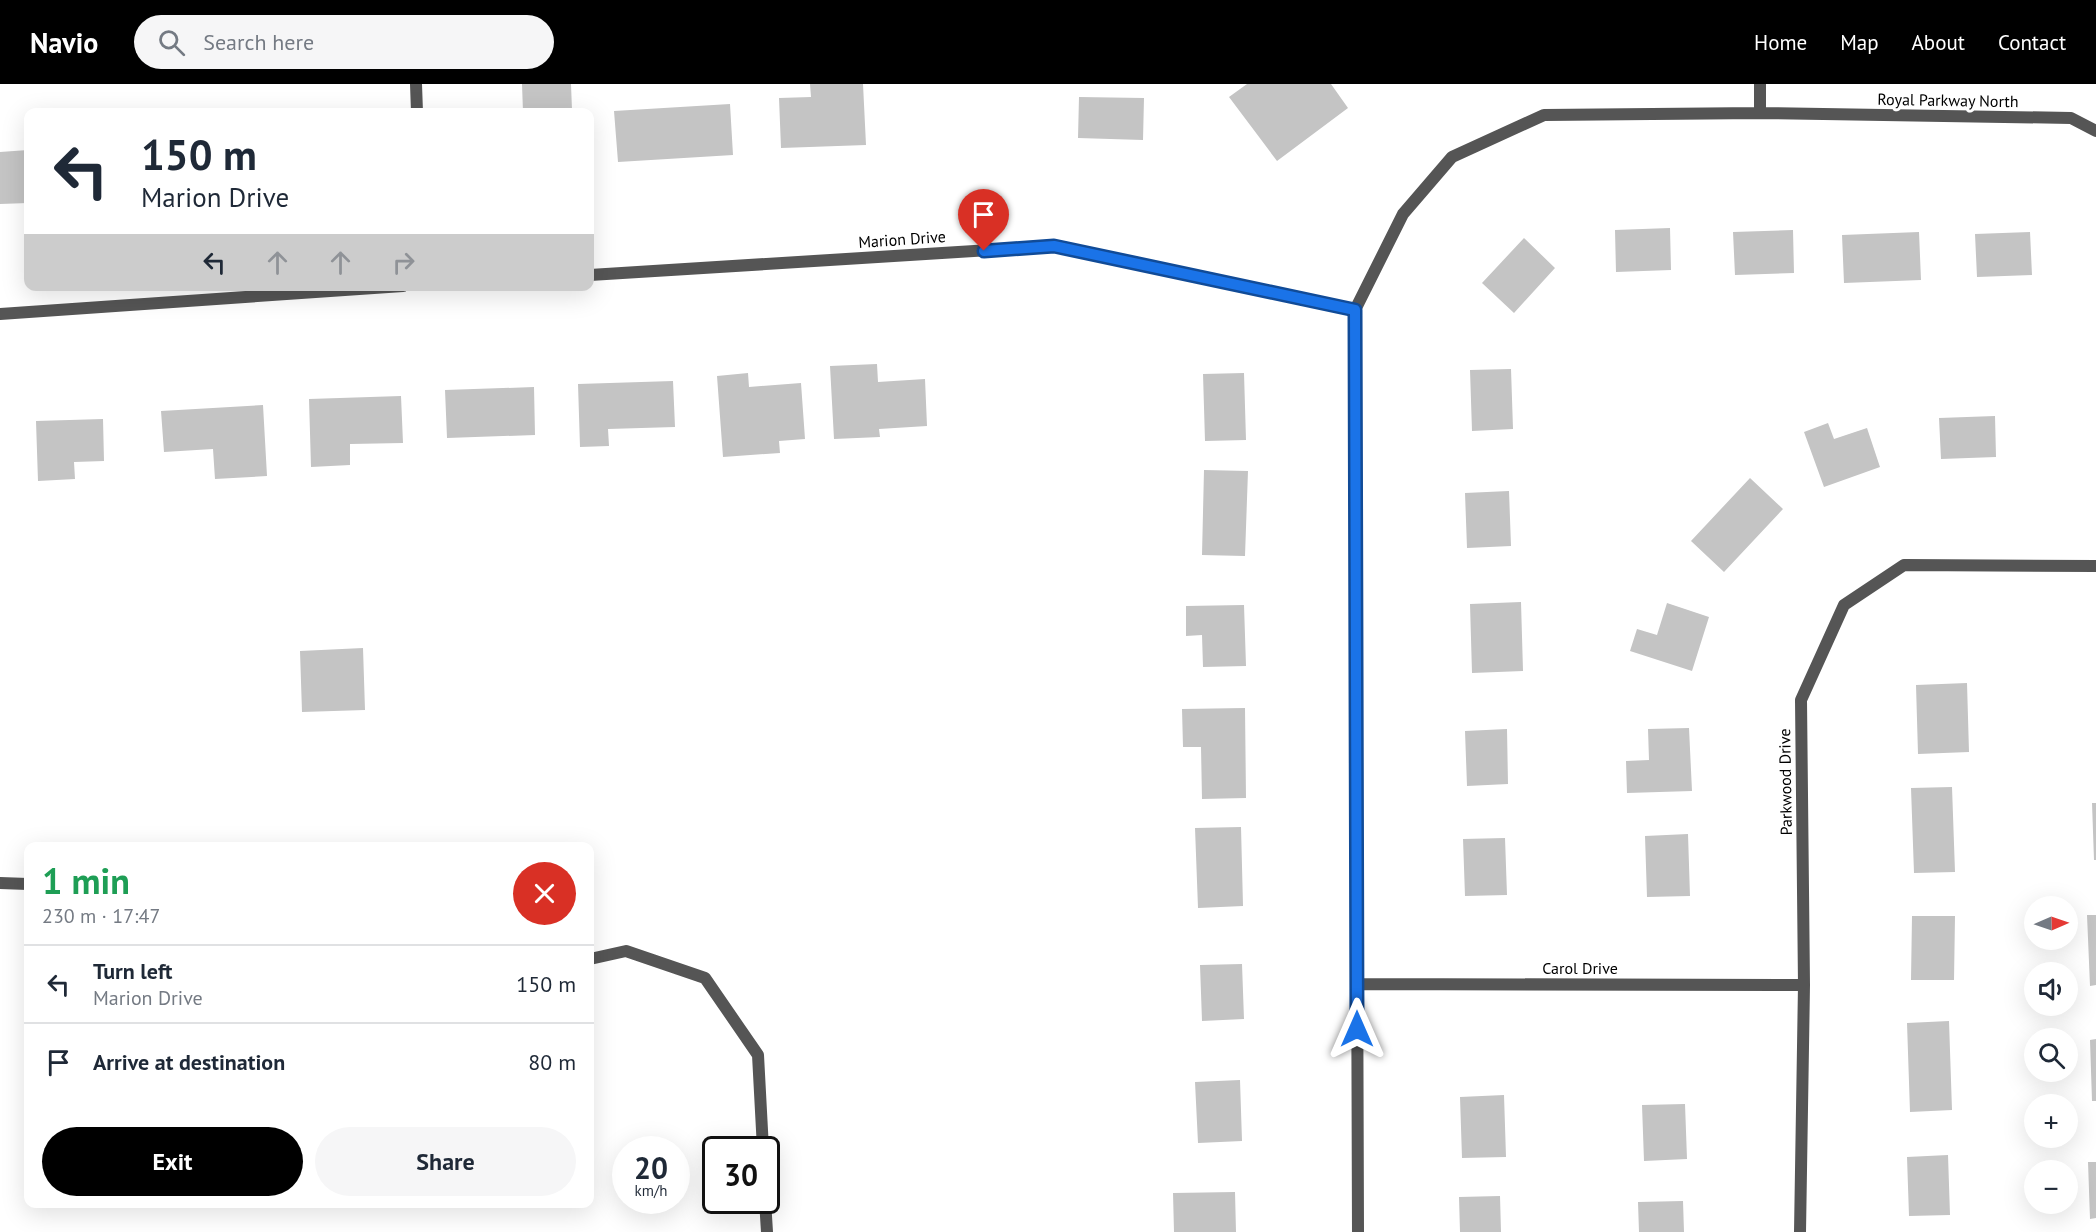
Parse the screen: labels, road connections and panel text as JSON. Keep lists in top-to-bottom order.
{
  "streets": {
    "street": [
      "Royal Parkway North",
      "Marion Drive",
      "Parkwood Drive",
      "Carol Drive"
    ]
  },
  "crossings": [
    ["Royal Parkway North", "Marion Drive"],
    ["Parkwood Drive", "Carol Drive"]
  ],
  "north": "right",
  "page": {
    "header": "Navio",
    "search": "Search here",
    "nav": [
      "Home",
      "Map",
      "About",
      "Contact"
    ],
    "turn": ["150 m", "Marion Drive"],
    "heading": ["1 min", "230 m · 17:47"],
    "map_buttons": ["+", "−"],
    "list": [
      {
        "name": "Turn left",
        "note": "Marion Drive",
        "value": "150 m"
      },
      {
        "name": "Arrive at destination",
        "value": "80 m"
      }
    ],
    "buttons": ["Exit", "Share"],
    "speed": "20 km/h",
    "limit": "30"
  }
}
